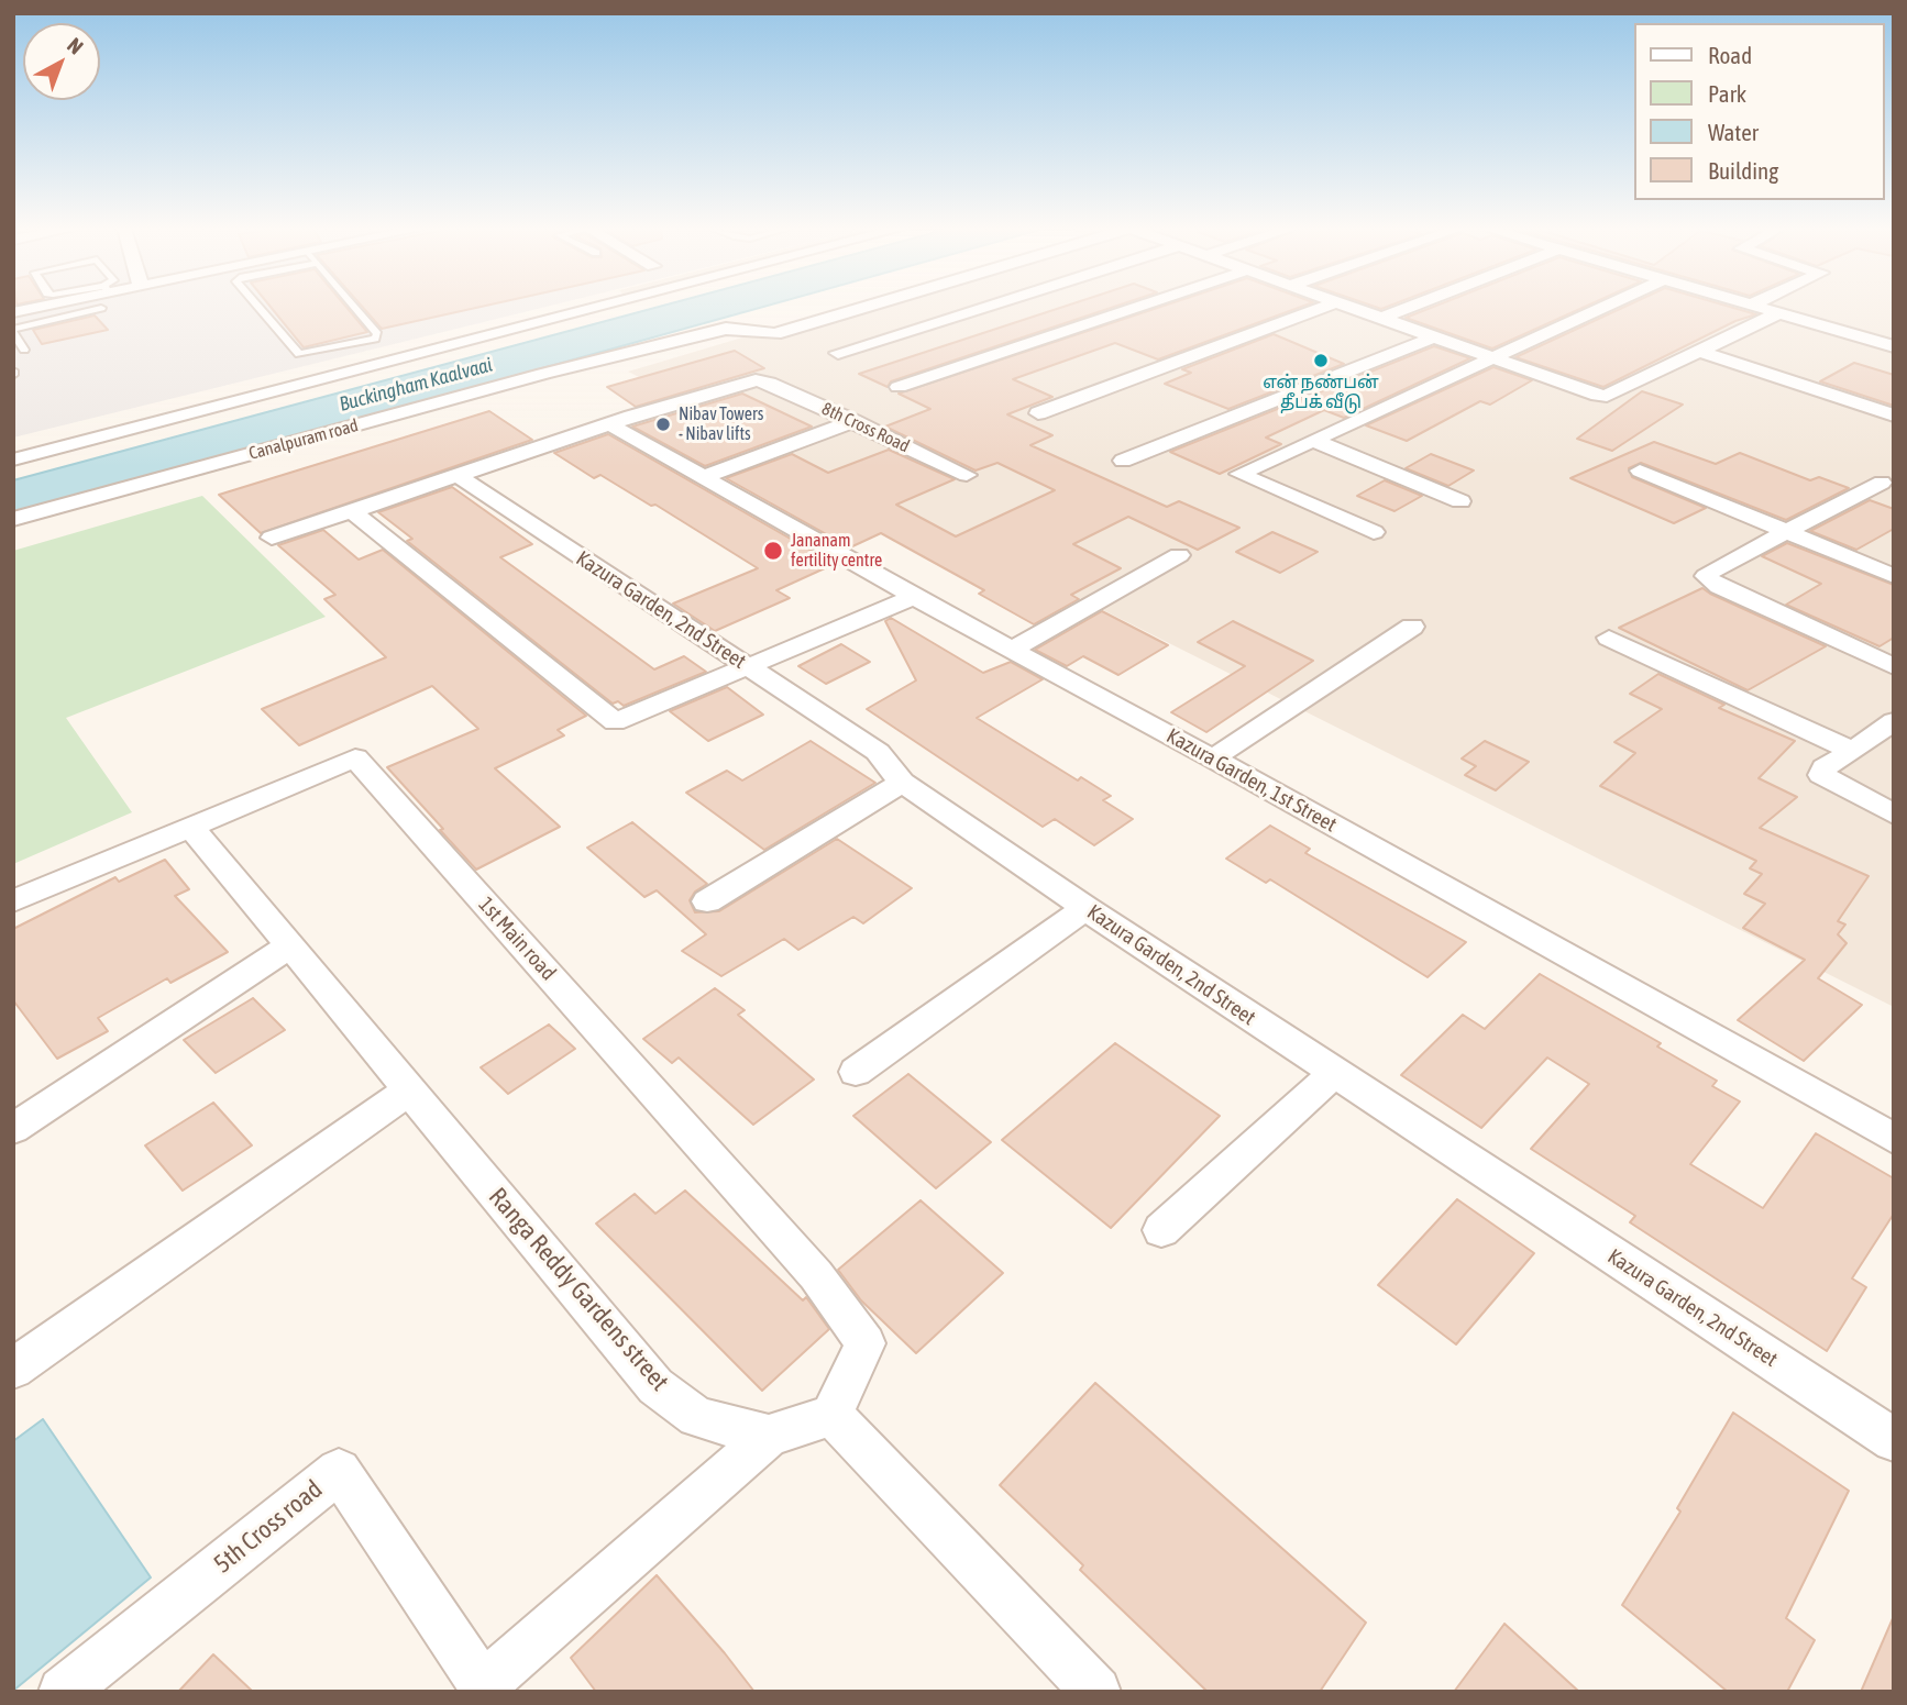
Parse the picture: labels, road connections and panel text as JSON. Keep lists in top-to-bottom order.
{
  "streets": {
    "street": [
      "8th Cross Road",
      "Canalpuram road",
      "Kazura Garden, 2nd Street",
      "Kazura Garden, 1st Street",
      "1st Main road",
      "Ranga Reddy Gardens street",
      "5th Cross road"
    ]
  },
  "crossings": [
    ["1st Main road", "Ranga Reddy Gardens street"]
  ],
  "water": ["Buckingham Kaalvaai"],
  "places": ["என் நண்பன் தீபக் வீடு", "Nibav Towers - Nibav lifts", "Jananam fertility centre"],
  "legend": [
    "Road",
    "Park",
    "Water",
    "Building"
  ],
  "north": "top right"
}
